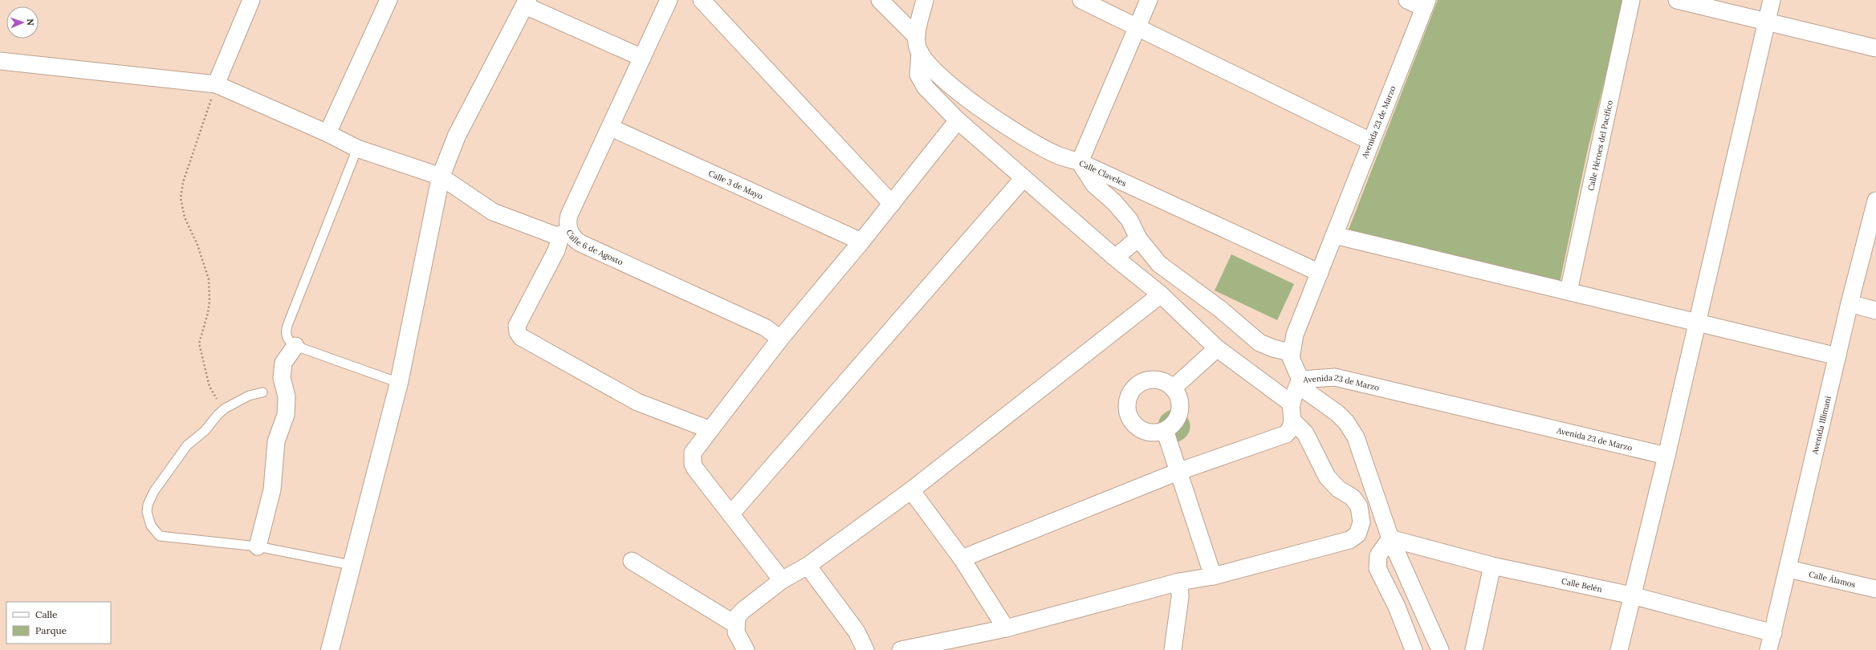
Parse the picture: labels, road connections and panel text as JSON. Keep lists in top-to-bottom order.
{
  "streets": {
    "street": [
      "Avenida 23 de Marzo",
      "Calle Héroes del Pacifico",
      "Calle Claveles",
      "Calle 3 de Mayo",
      "Calle 6 de Agosto",
      "Avenida Illimani",
      "Calle Álamos",
      "Calle Belén"
    ]
  },
  "crossings": [
    ["Avenida 23 de Marzo", "Calle Claveles"],
    ["Calle 3 de Mayo", "Calle 6 de Agosto"],
    ["Avenida Illimani", "Calle Álamos"],
    ["Avenida Illimani", "Calle Belén"]
  ],
  "legend": ["Calle", "Parque"],
  "north": "right"
}
